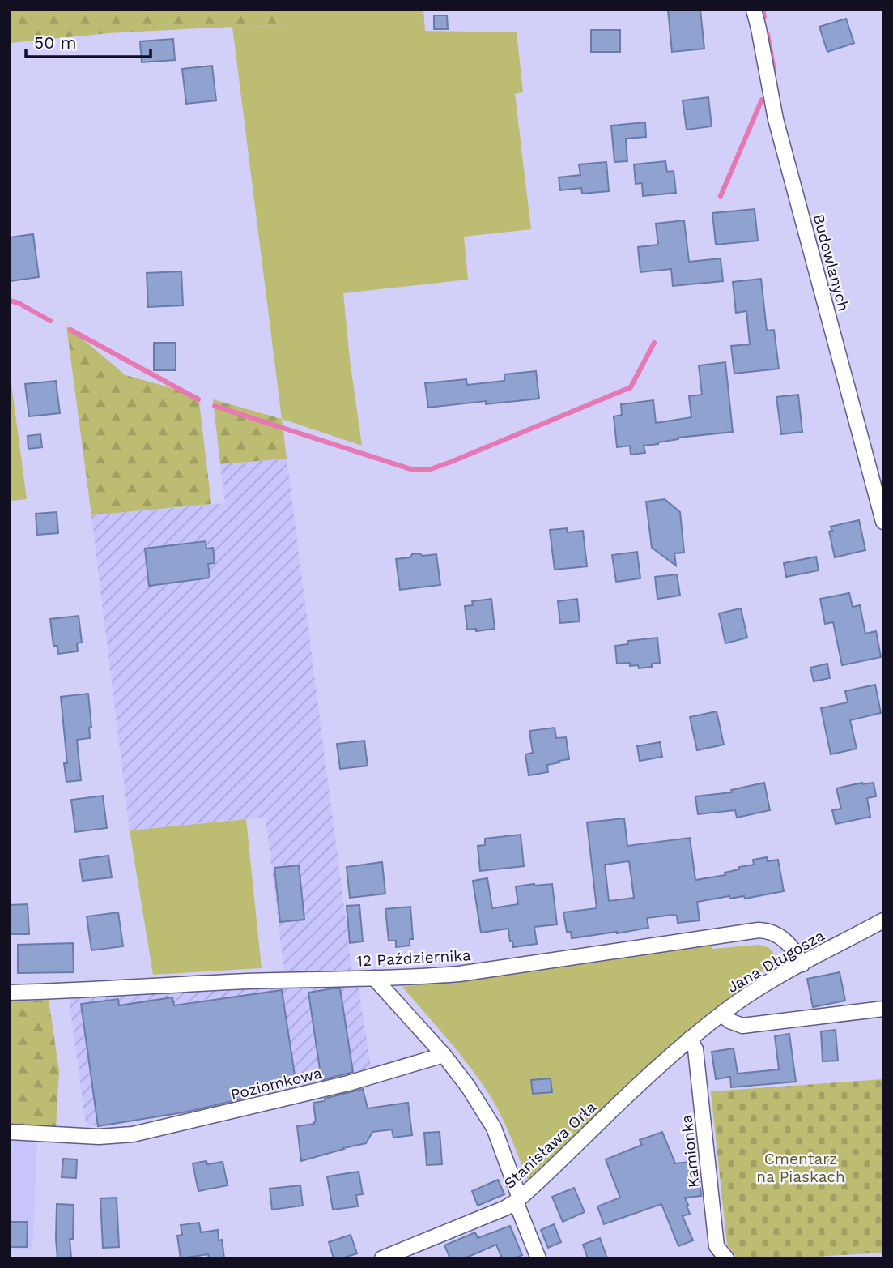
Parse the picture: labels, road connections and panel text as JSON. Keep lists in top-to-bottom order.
{
  "streets": {
    "street": [
      "Budowlanych",
      "12 Października",
      "Jana Długosza",
      "Poziomkowa",
      "Stanisława Orła",
      "Kamionka"
    ]
  },
  "crossings": [
    ["12 Października", "Jana Długosza"],
    ["Jana Długosza", "Stanisława Orła"],
    ["Jana Długosza", "Kamionka"],
    ["Stanisława Orła", "Kamionka"]
  ],
  "parks": ["Cmentarz na Piaskach"],
  "scale_bar": "50 m"
}
